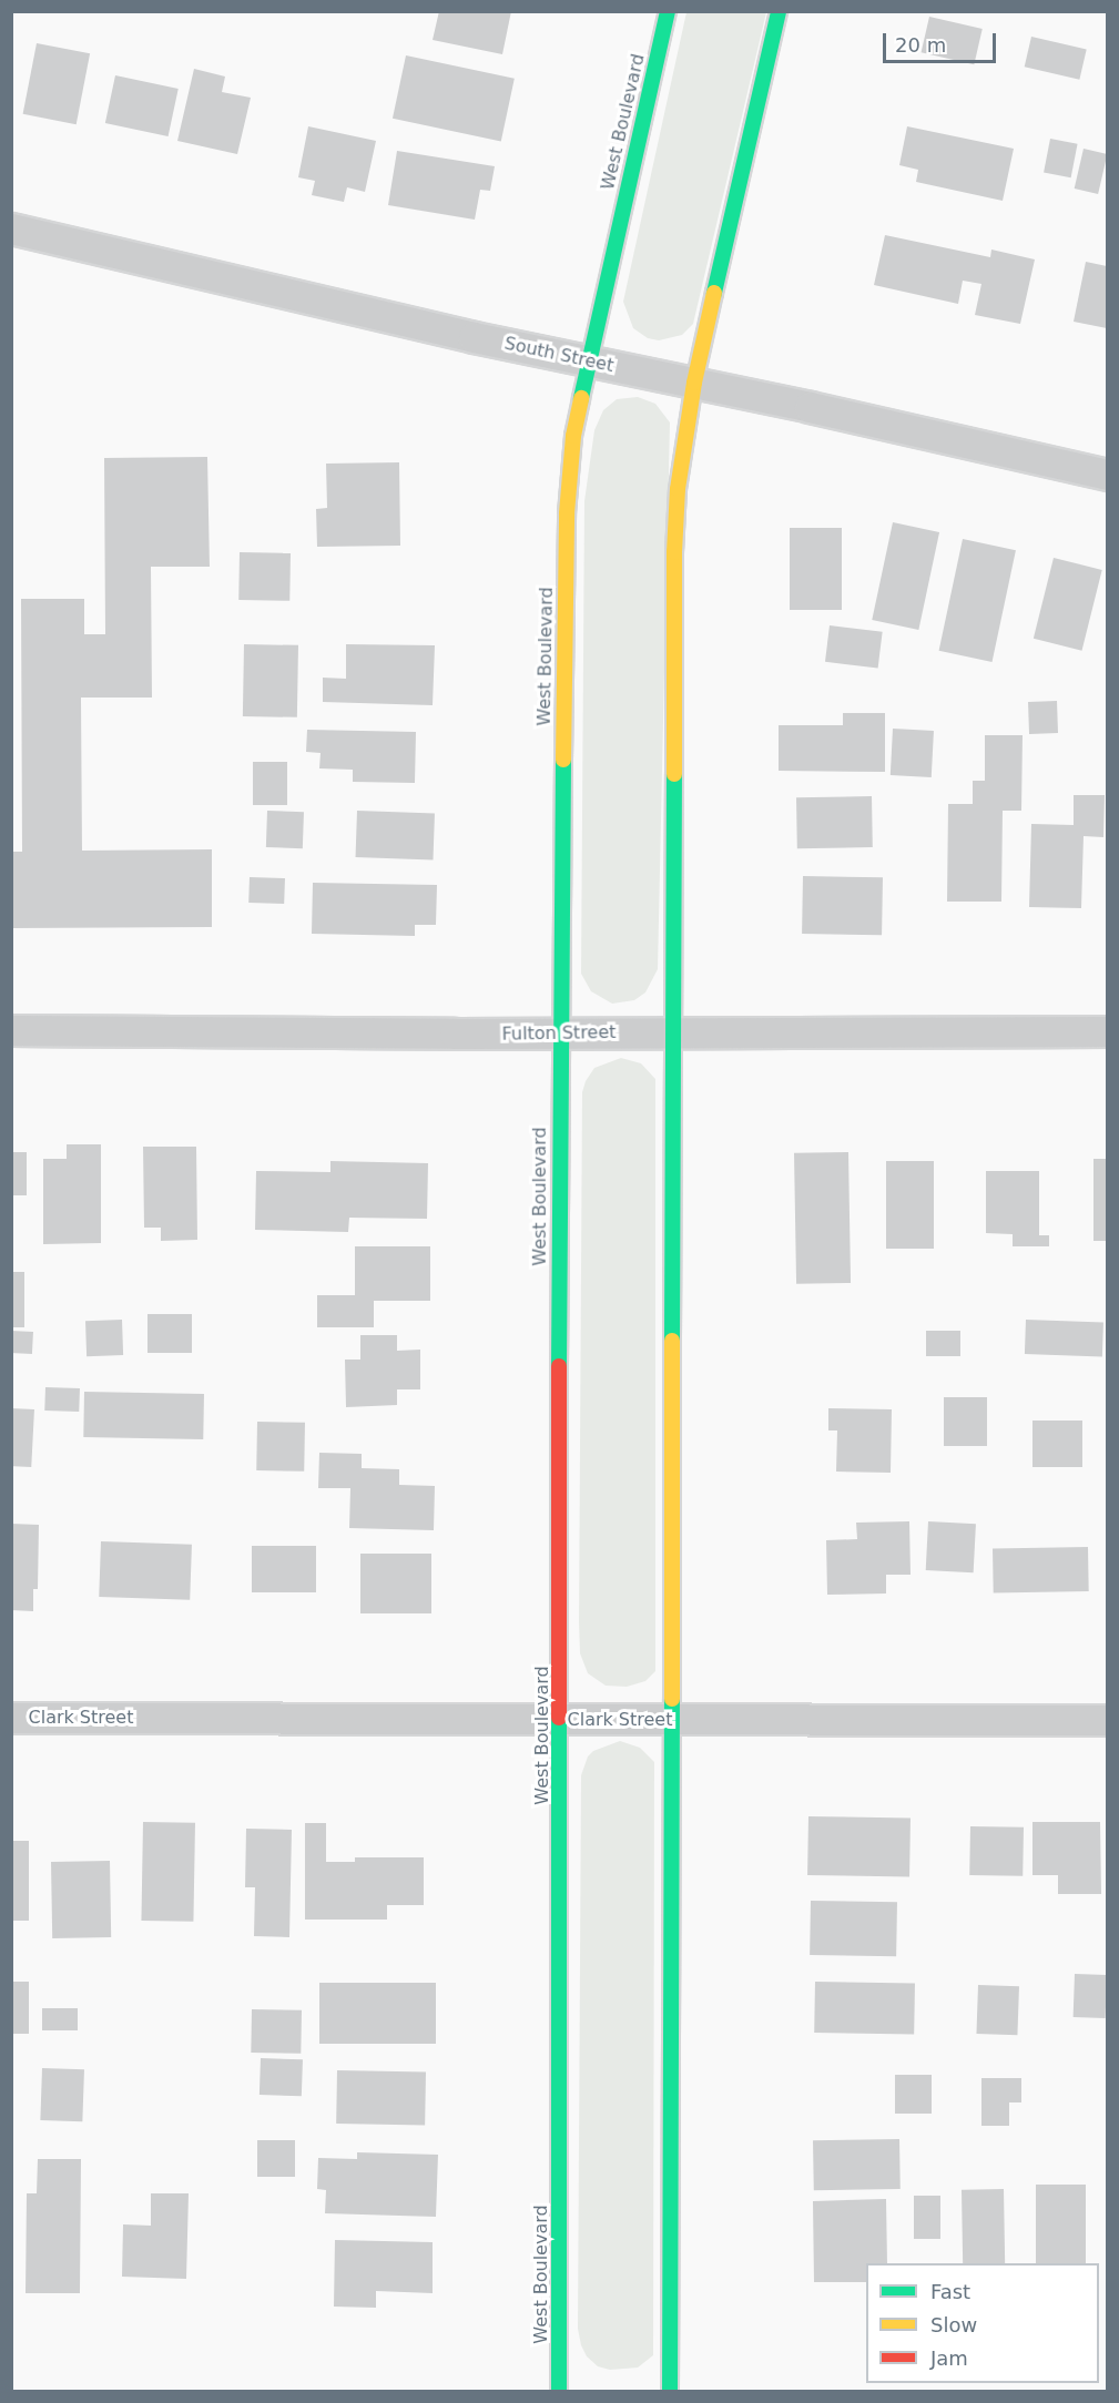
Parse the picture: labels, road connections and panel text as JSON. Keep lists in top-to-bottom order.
{
  "streets": {
    "street": [
      "West Boulevard",
      "South Street",
      "Fulton Street",
      "Clark Street"
    ]
  },
  "crossings": [
    ["West Boulevard", "South Street"],
    ["West Boulevard", "Fulton Street"],
    ["West Boulevard", "Clark Street"]
  ],
  "legend": ["Fast", "Slow", "Jam"],
  "scale_bar": "20 m"
}
